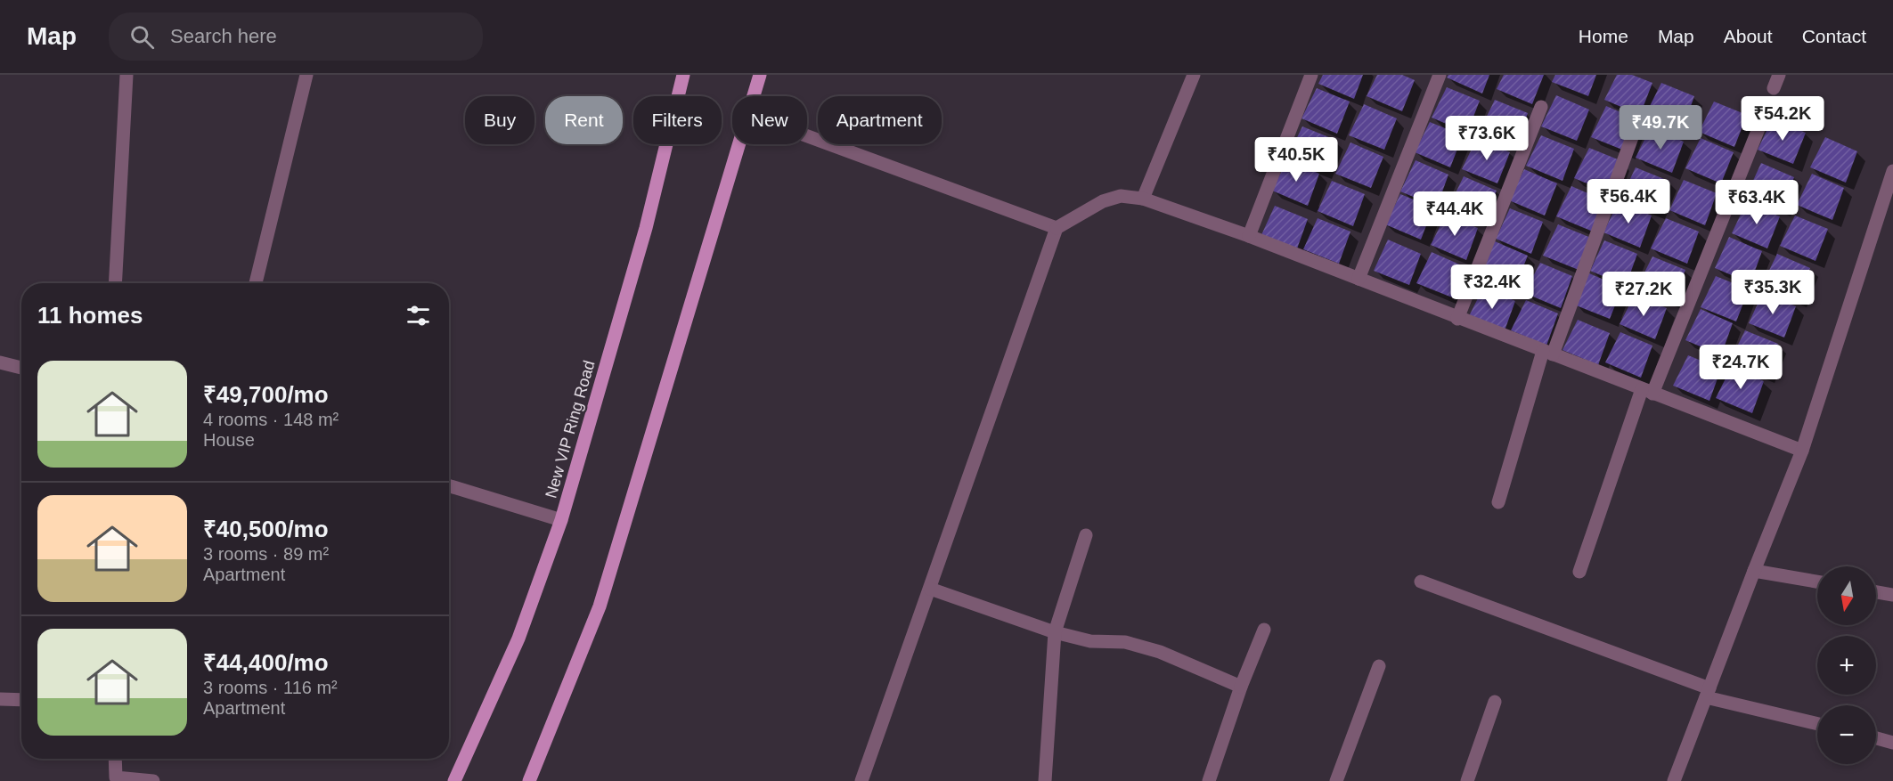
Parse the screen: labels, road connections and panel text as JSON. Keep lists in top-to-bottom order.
{
  "streets": {
    "main road": ["New VIP Ring Road"]
  },
  "north": "bottom",
  "page": {
    "header": "Map",
    "search": "Search here",
    "nav": [
      "Home",
      "Map",
      "About",
      "Contact"
    ],
    "price": [
      "₹54.2K",
      "₹49.7K",
      "₹73.6K",
      "₹40.5K",
      "₹56.4K",
      "₹63.4K",
      "₹44.4K",
      "₹32.4K",
      "₹35.3K",
      "₹27.2K",
      "₹24.7K"
    ],
    "chip": [
      "Buy",
      "Rent",
      "Filters",
      "New",
      "Apartment"
    ],
    "heading": "11 homes",
    "list": [
      {
        "name": "₹49,700/mo",
        "note": "4 rooms · 148 m² · House"
      },
      {
        "name": "₹40,500/mo",
        "note": "3 rooms · 89 m² · Apartment"
      },
      {
        "name": "₹44,400/mo",
        "note": "3 rooms · 116 m² · Apartment"
      }
    ],
    "map_buttons": ["+", "−"]
  }
}
